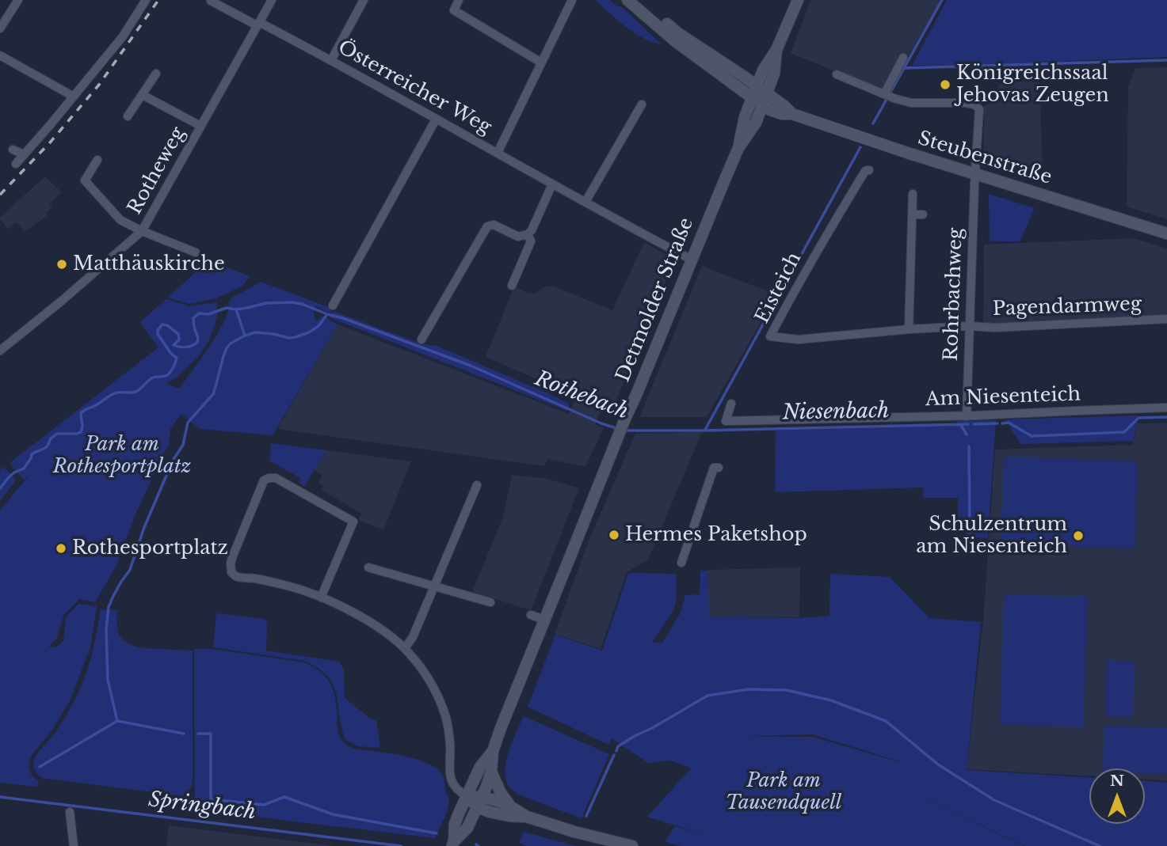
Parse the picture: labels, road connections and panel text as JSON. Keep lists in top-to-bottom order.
{
  "streets": {
    "main road": ["Steubenstraße", "Detmolder Straße"],
    "street": [
      "Österreicher Weg",
      "Rotheweg",
      "Eisteich",
      "Rohrbachweg",
      "Pagendarmweg",
      "Am Niesenteich"
    ]
  },
  "crossings": [
    ["Österreicher Weg", "Rotheweg"],
    ["Österreicher Weg", "Detmolder Straße"],
    ["Steubenstraße", "Rohrbachweg"],
    ["Steubenstraße", "Detmolder Straße"],
    ["Eisteich", "Rohrbachweg"],
    ["Eisteich", "Pagendarmweg"],
    ["Rohrbachweg", "Pagendarmweg"],
    ["Rohrbachweg", "Am Niesenteich"]
  ],
  "water": ["Rothebach", "Niesenbach", "Springbach"],
  "parks": ["Park am Rothesportplatz", "Park am Tausendquell"],
  "places": [
    "Königreichssaal Jehovas Zeugen",
    "Matthäuskirche",
    "Hermes Paketshop",
    "Schulzentrum am Niesenteich",
    "Rothesportplatz"
  ],
  "north": "top"
}
